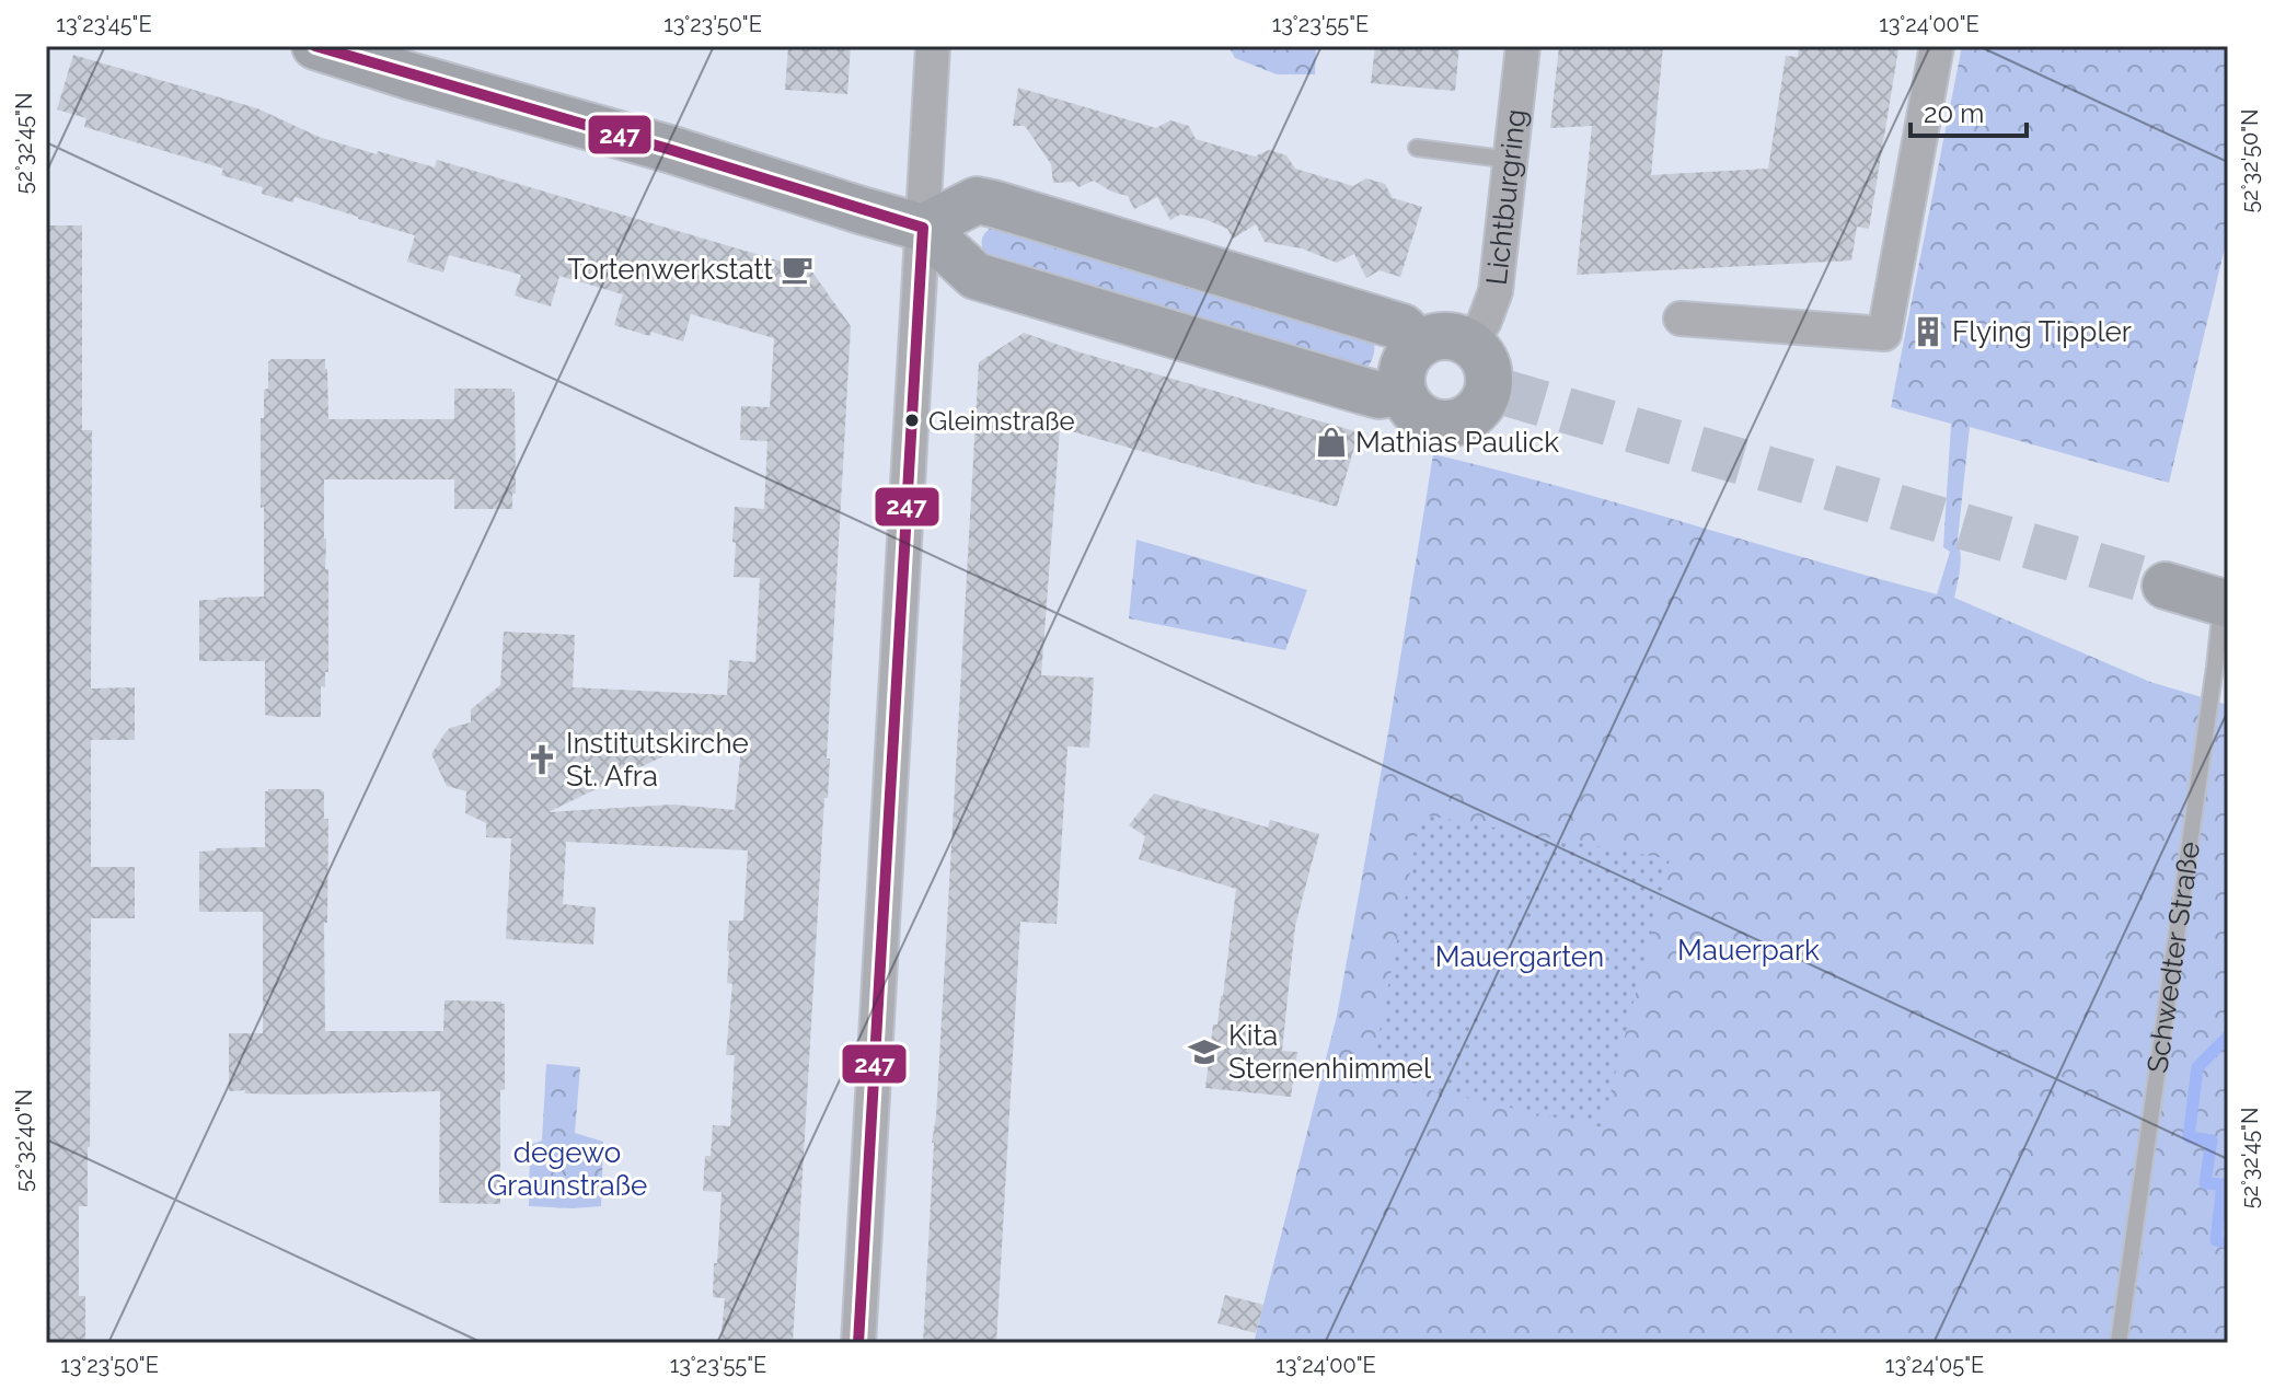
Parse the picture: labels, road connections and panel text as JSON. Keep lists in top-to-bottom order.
{
  "streets": {
    "street": ["Lichtburgring"],
    "lane": ["Schwedter Straße"]
  },
  "parks": ["Mauerpark", "Mauergarten", "degewo Graunstraße"],
  "places": {
    "cafe": ["Tortenwerkstatt"],
    "building": ["Flying Tippler"],
    "other": ["Gleimstraße"],
    "shop": ["Mathias Paulick"],
    "church": ["Institutskirche St. Afra"],
    "school or university": ["Kita Sternenhimmel"]
  },
  "lines": ["transit line 247"],
  "scale_bar": "20 m",
  "coordinates": [
    "13°23'45\"E",
    "13°23'50\"E",
    "13°23'55\"E",
    "13°24'00\"E",
    "52°32'45\"N",
    "52°32'50\"N",
    "52°32'40\"N",
    "13°24'05\"E"
  ]
}
